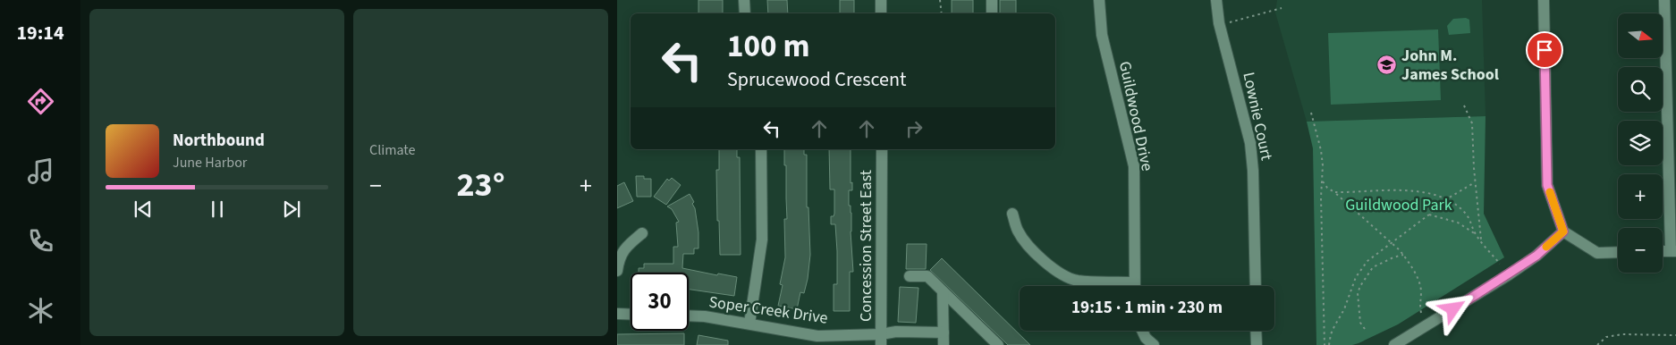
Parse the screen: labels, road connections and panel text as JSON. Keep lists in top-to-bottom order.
{
  "streets": {
    "street": [
      "Guildwood Drive",
      "Lownie Court",
      "Concession Street East",
      "Soper Creek Drive"
    ]
  },
  "crossings": [
    ["Concession Street East", "Soper Creek Drive"]
  ],
  "parks": ["Guildwood Park"],
  "places": {
    "school or university": ["John M. James School"]
  },
  "north": "right",
  "page": {
    "tabs": "19:14",
    "tile": "Climate",
    "map_buttons": ["+", "−"],
    "turn": ["100 m", "Sprucewood Crescent"],
    "song": ["Northbound", "June Harbor"],
    "heat": ["−", "23°", "+"],
    "limit": "30",
    "trip": "19:15 · 1 min · 230 m"
  }
}
